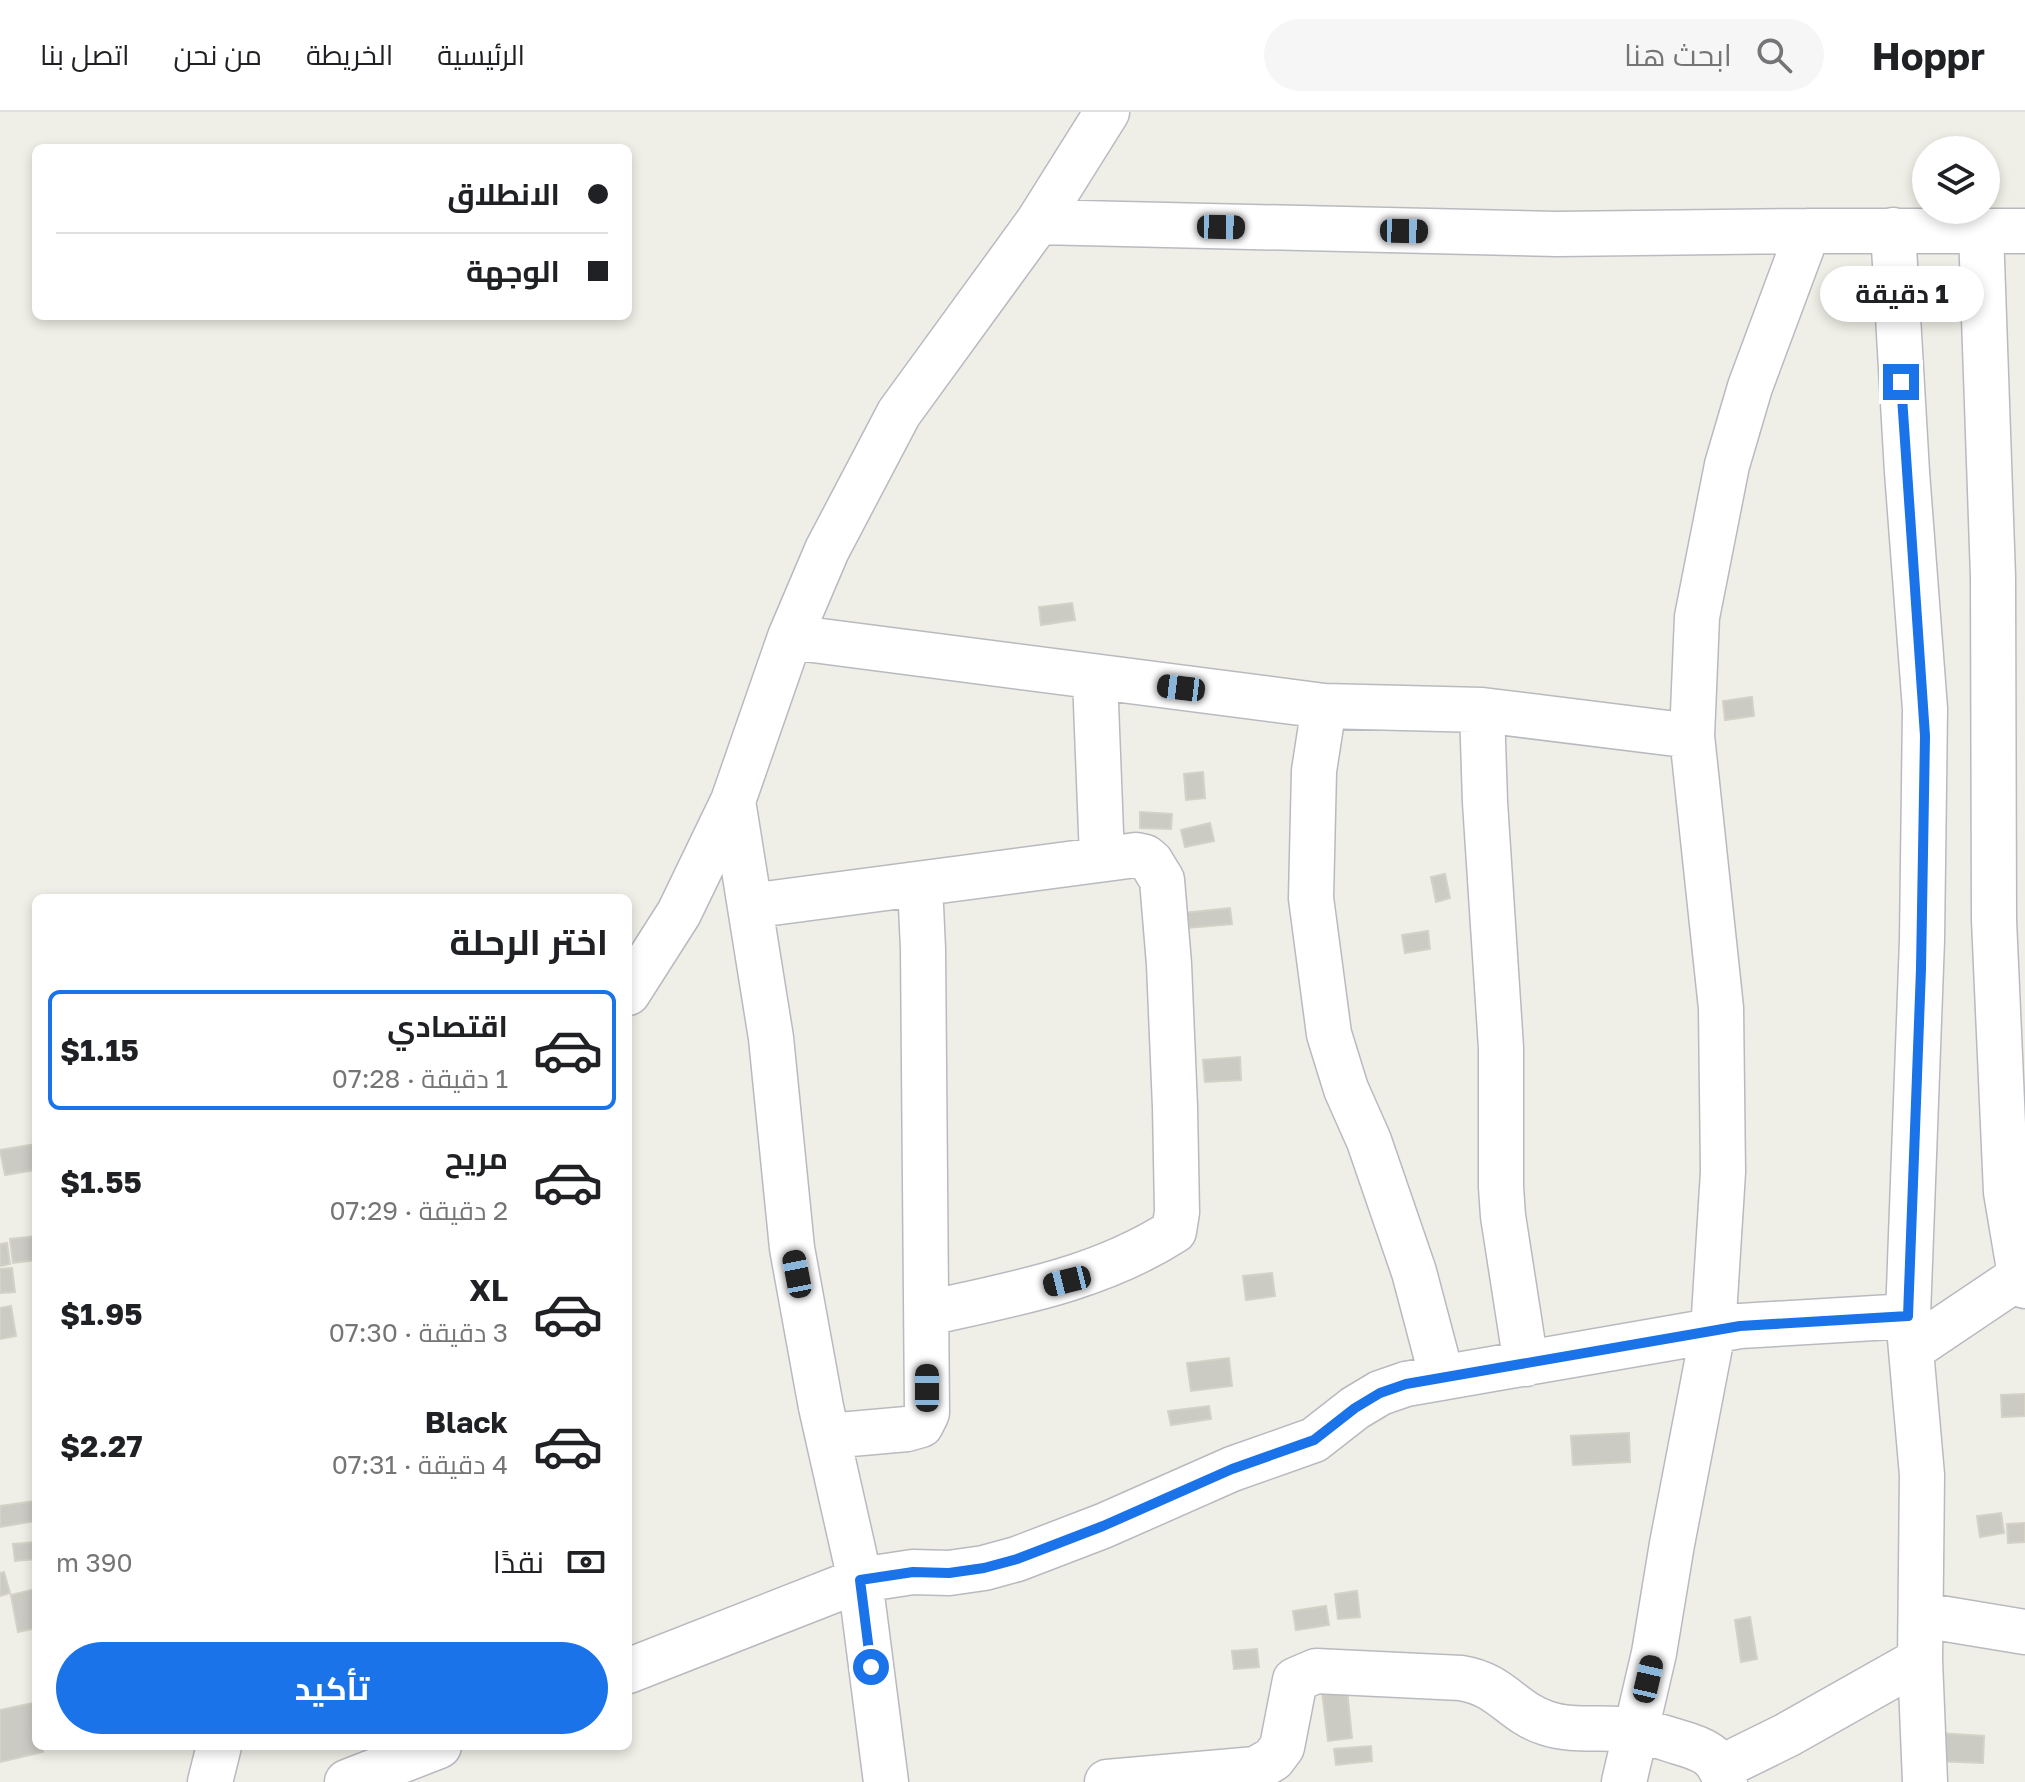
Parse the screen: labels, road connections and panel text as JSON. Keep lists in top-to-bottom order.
{
  "page": {
    "header": "Hoppr",
    "search": "ابحث هنا",
    "nav": [
      "الرئيسية",
      "الخريطة",
      "من نحن",
      "اتصل بنا"
    ],
    "banner": ["الانطلاق", "الوجهة"],
    "bubble": "1 دقيقة",
    "heading": "اختر الرحلة",
    "list": [
      {
        "name": "اقتصادي",
        "note": "1 دقيقة · 07:28",
        "value": "$1.15"
      },
      {
        "name": "مريح",
        "note": "2 دقيقة · 07:29",
        "value": "$1.55"
      },
      {
        "name": "XL",
        "note": "3 دقيقة · 07:30",
        "value": "$1.95"
      },
      {
        "name": "Black",
        "note": "4 دقيقة · 07:31",
        "value": "$2.27"
      }
    ],
    "pay": ["نقدًا", "390 m"],
    "buttons": "تأكيد"
  }
}
